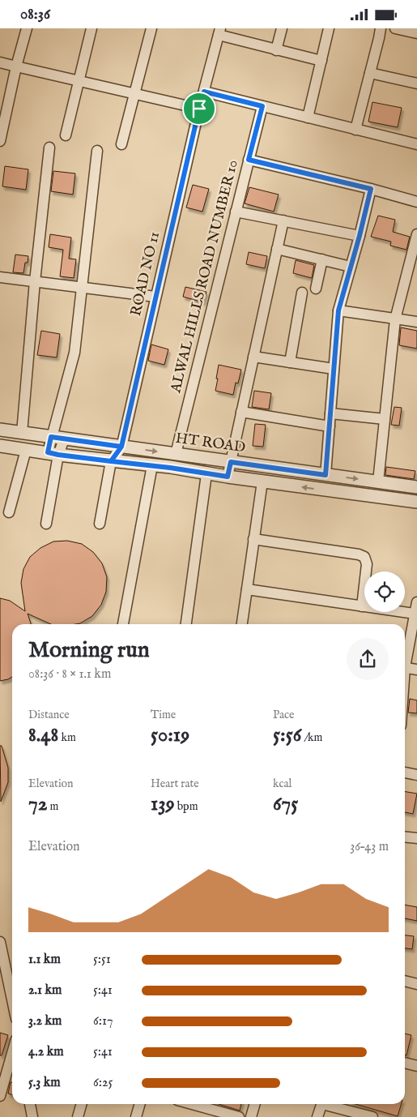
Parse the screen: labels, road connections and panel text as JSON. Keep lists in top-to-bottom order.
{
  "streets": {
    "street": ["ROAD NO 11", "ALWAL HILLS ROAD NUMBER 10", "HT ROAD"]
  },
  "crossings": [
    ["ROAD NO 11", "HT ROAD"],
    ["ALWAL HILLS ROAD NUMBER 10", "HT ROAD"]
  ],
  "page": {
    "status": "08:36",
    "heading": ["Morning run", "08:36 · 8 × 1.1 km"],
    "stats": [
      ["Distance", "8.48 km"],
      ["Time", "50:19"],
      ["Pace", "5:56 /km"],
      ["Elevation", "72 m"],
      ["Heart rate", "139 bpm"],
      ["kcal", "675"]
    ],
    "chart": ["Elevation", "36–43 m"],
    "list": [
      {
        "name": "1.1 km",
        "note": "5:51"
      },
      {
        "name": "2.1 km",
        "note": "5:41"
      },
      {
        "name": "3.2 km",
        "note": "6:17"
      },
      {
        "name": "4.2 km",
        "note": "5:41"
      },
      {
        "name": "5.3 km",
        "note": "6:25"
      }
    ]
  }
}
